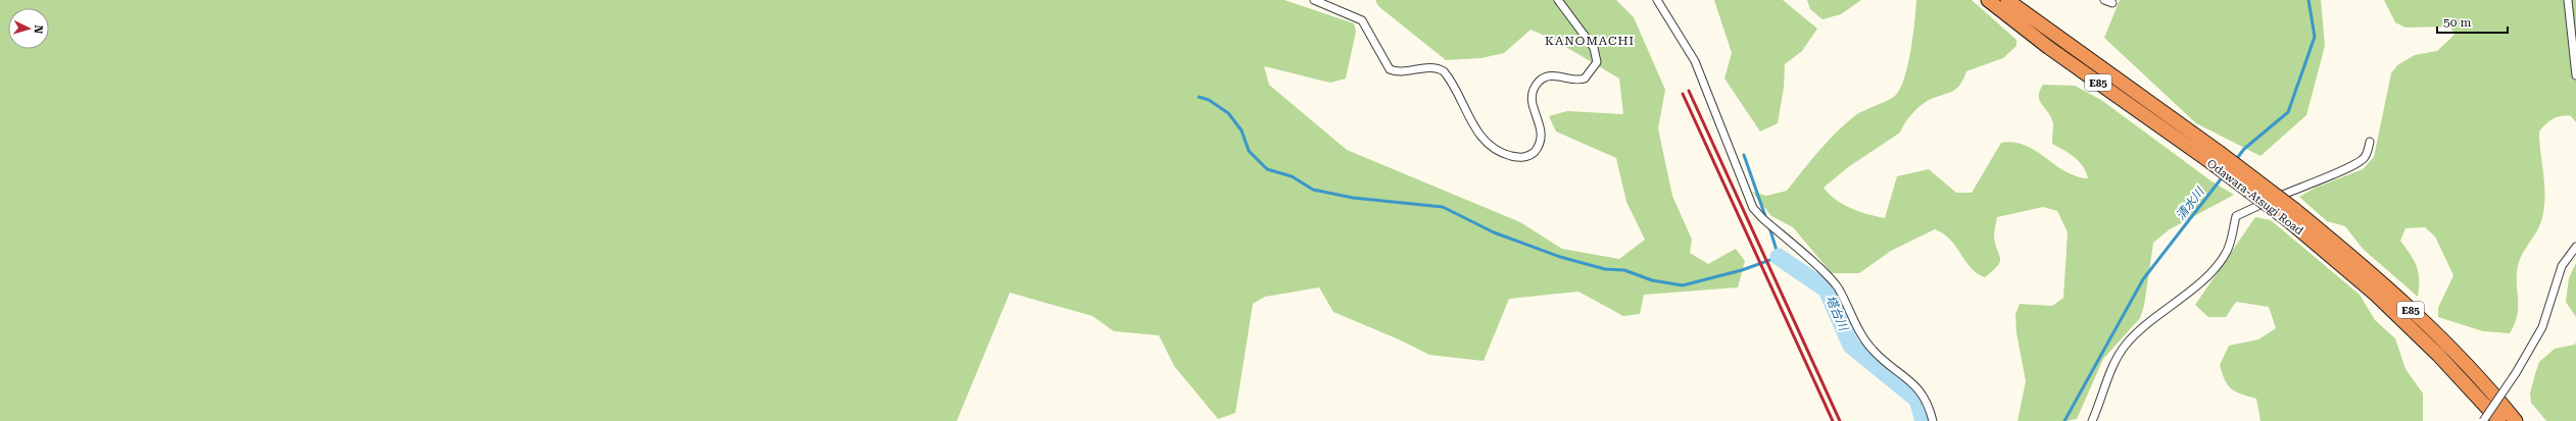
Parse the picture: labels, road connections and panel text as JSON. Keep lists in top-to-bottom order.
{
  "streets": {
    "highway": ["E85", "Odawara-Atsugi Road"]
  },
  "districts": ["KANOMACHI"],
  "water": ["清水川", "塔台川"],
  "scale_bar": "50 m",
  "north": "right"
}
